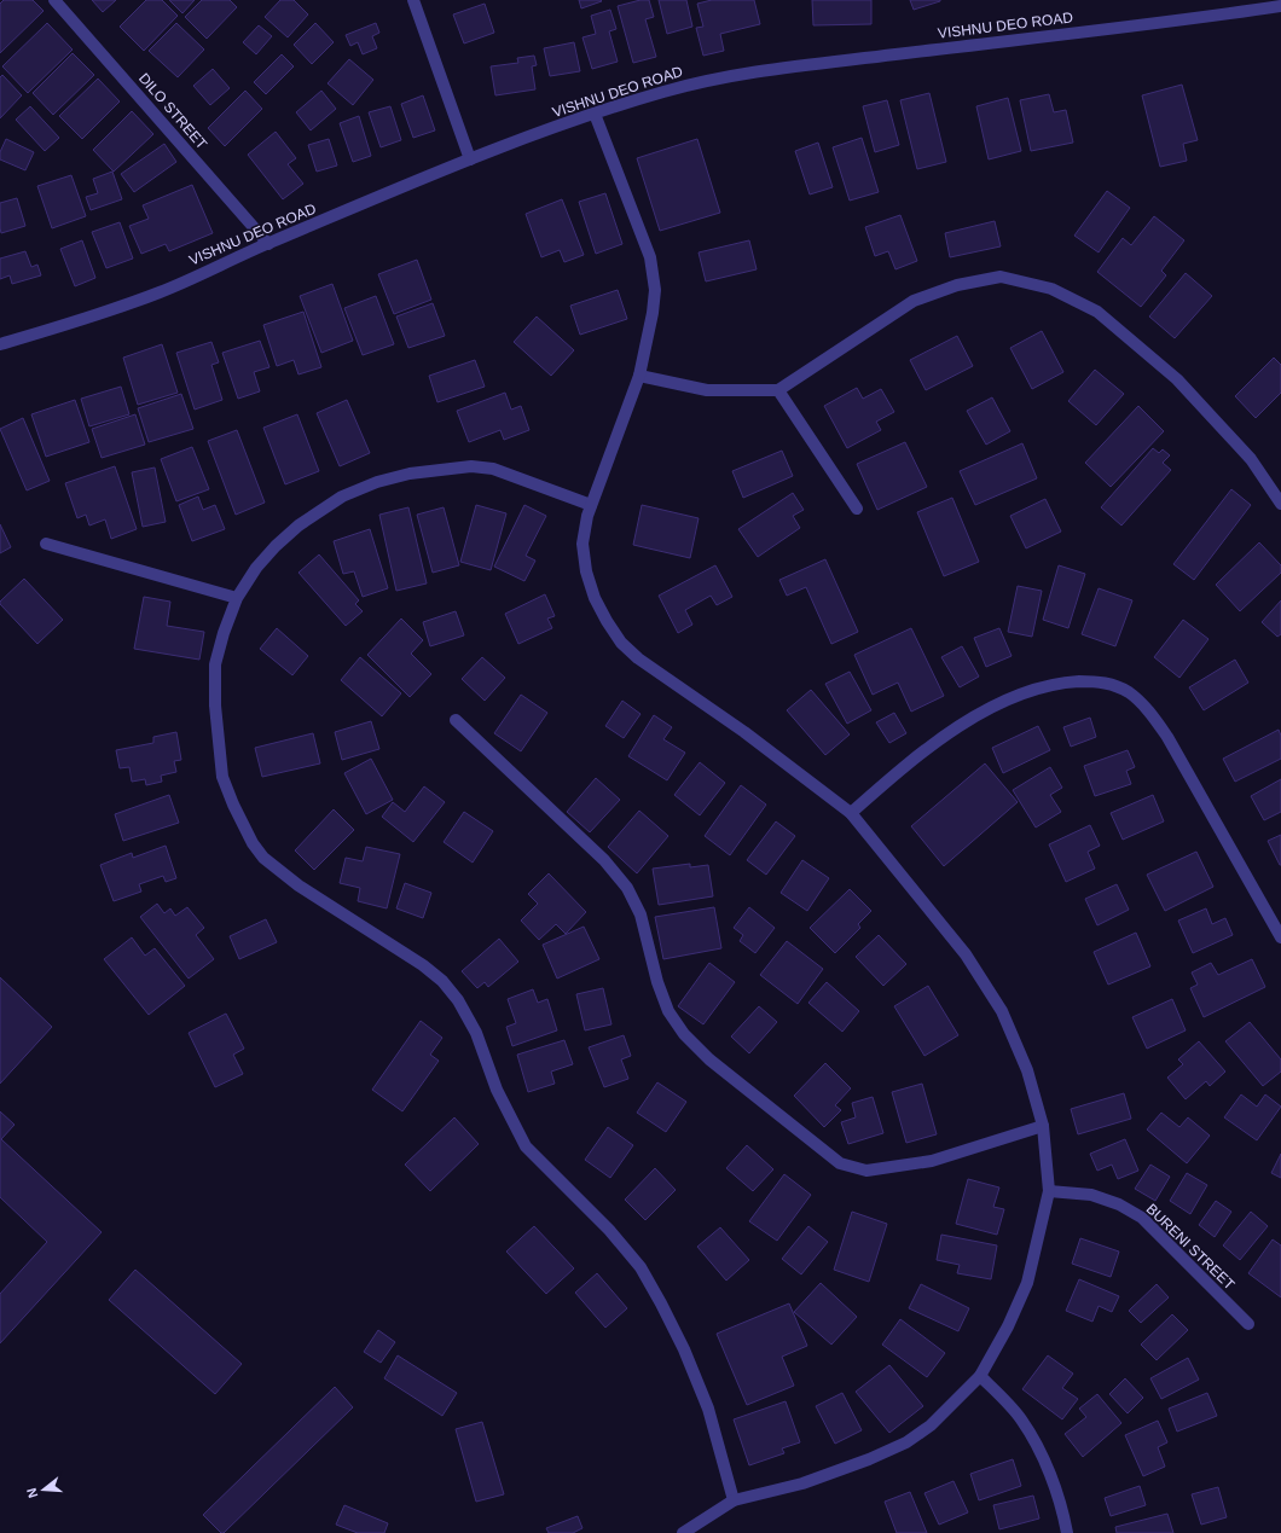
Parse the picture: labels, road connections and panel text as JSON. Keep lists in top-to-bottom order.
{
  "streets": {
    "street": ["VISHNU DEO ROAD", "DILO STREET", "BURENI STREET"]
  },
  "crossings": [
    ["VISHNU DEO ROAD", "DILO STREET"]
  ],
  "north": "left"
}
